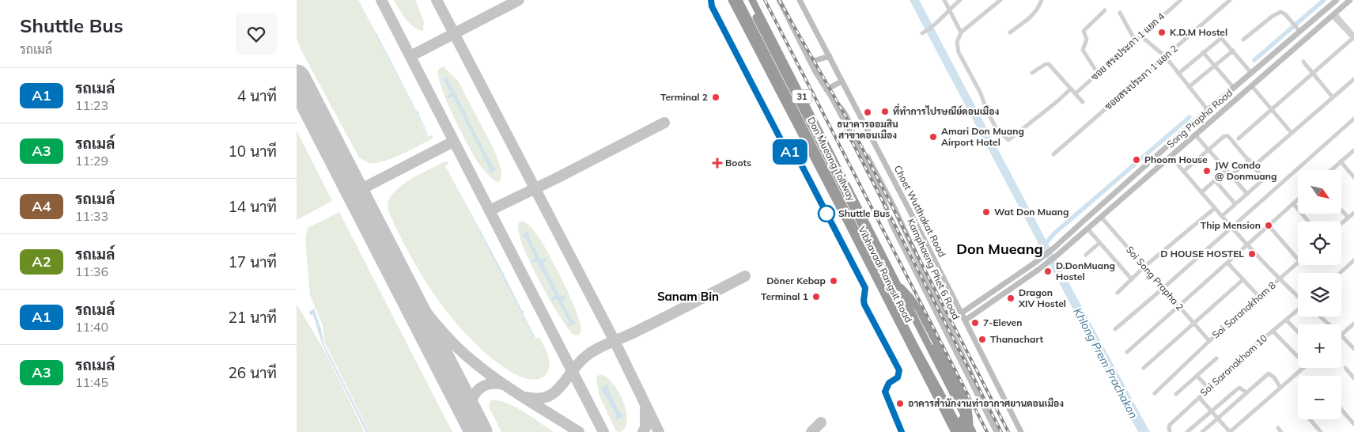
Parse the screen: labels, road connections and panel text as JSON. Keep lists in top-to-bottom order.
{
  "streets": {
    "highway": ["31", "Don Mueang Tollway", "Vibhavadi Rangsit Road"],
    "main road": ["Song Prapha Road", "Choet Wutthakat Road", "Kamphaeng Phet 6 Road"],
    "street": [
      "ซอย สรงประภา 1 แยก 4",
      "ซอยสรงประภา 1 แยก 2",
      "Soi Song Prapha 2",
      "Soi Saranakhom 8",
      "Soi Saranakhom 10"
    ]
  },
  "crossings": [
    ["Song Prapha Road", "Choet Wutthakat Road"],
    ["Song Prapha Road", "Soi Song Prapha 2"],
    ["Don Mueang Tollway", "Vibhavadi Rangsit Road"],
    ["Soi Song Prapha 2", "Soi Saranakhom 8"]
  ],
  "districts": ["Don Mueang", "Sanam Bin"],
  "water": ["Khlong Prem Prachakon"],
  "places": {
    "other": [
      "K.D.M Hostel",
      "Terminal 2",
      "ที่ทำการไปรษณีย์ดอนเมือง",
      "ธนาคารออมสิน สาขาดอนเมือง",
      "Amari Don Muang Airport Hotel",
      "Phoom House",
      "JW Condo @ Donmuang",
      "Wat Don Muang",
      "Shuttle Bus",
      "Thip Mension",
      "D HOUSE HOSTEL",
      "D.DonMuang Hostel",
      "Döner Kebap",
      "Terminal 1",
      "Dragon XIV Hostel",
      "7-Eleven",
      "Thanachart",
      "อาคารสำนักงานท่าอากาศยานดอนเมือง"
    ],
    "health": ["Boots"]
  },
  "lines": ["bus line A1"],
  "north": "bottom right",
  "page": {
    "heading": ["Shuttle Bus", "รถเมล์"],
    "on_map": "A1",
    "list": [
      {
        "mark": "A1",
        "name": "รถเมล์",
        "note": "11:23",
        "value": "4 นาที"
      },
      {
        "mark": "A3",
        "name": "รถเมล์",
        "note": "11:29",
        "value": "10 นาที"
      },
      {
        "mark": "A4",
        "name": "รถเมล์",
        "note": "11:33",
        "value": "14 นาที"
      },
      {
        "mark": "A2",
        "name": "รถเมล์",
        "note": "11:36",
        "value": "17 นาที"
      },
      {
        "mark": "A1",
        "name": "รถเมล์",
        "note": "11:40",
        "value": "21 นาที"
      },
      {
        "mark": "A3",
        "name": "รถเมล์",
        "note": "11:45",
        "value": "26 นาที"
      }
    ],
    "map_buttons": ["+", "−"]
  }
}
